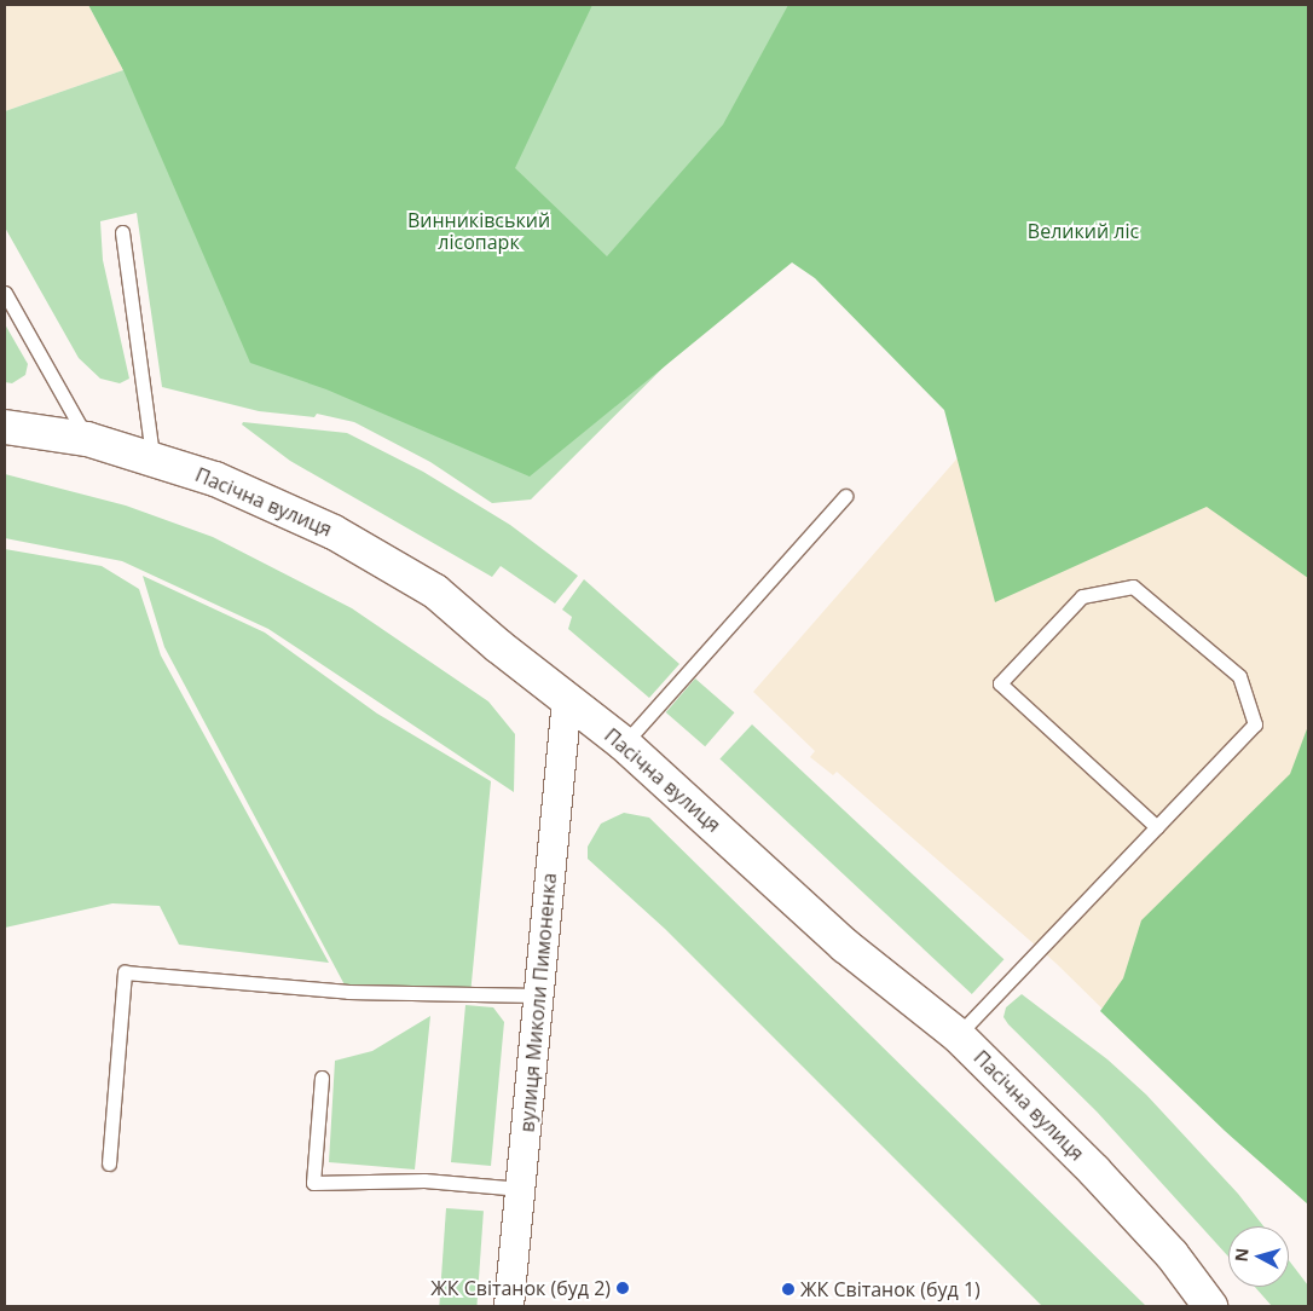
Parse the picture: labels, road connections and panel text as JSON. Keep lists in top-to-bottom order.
{
  "streets": {
    "main road": ["Пасічна вулиця"],
    "street": ["вулиця Миколи Пимоненка"]
  },
  "crossings": [
    ["Пасічна вулиця", "вулиця Миколи Пимоненка"]
  ],
  "parks": ["Винниківський лісопарк", "Великий ліс"],
  "places": ["ЖК Світанок (буд 2)", "ЖК Світанок (буд 1)"],
  "north": "left"
}
